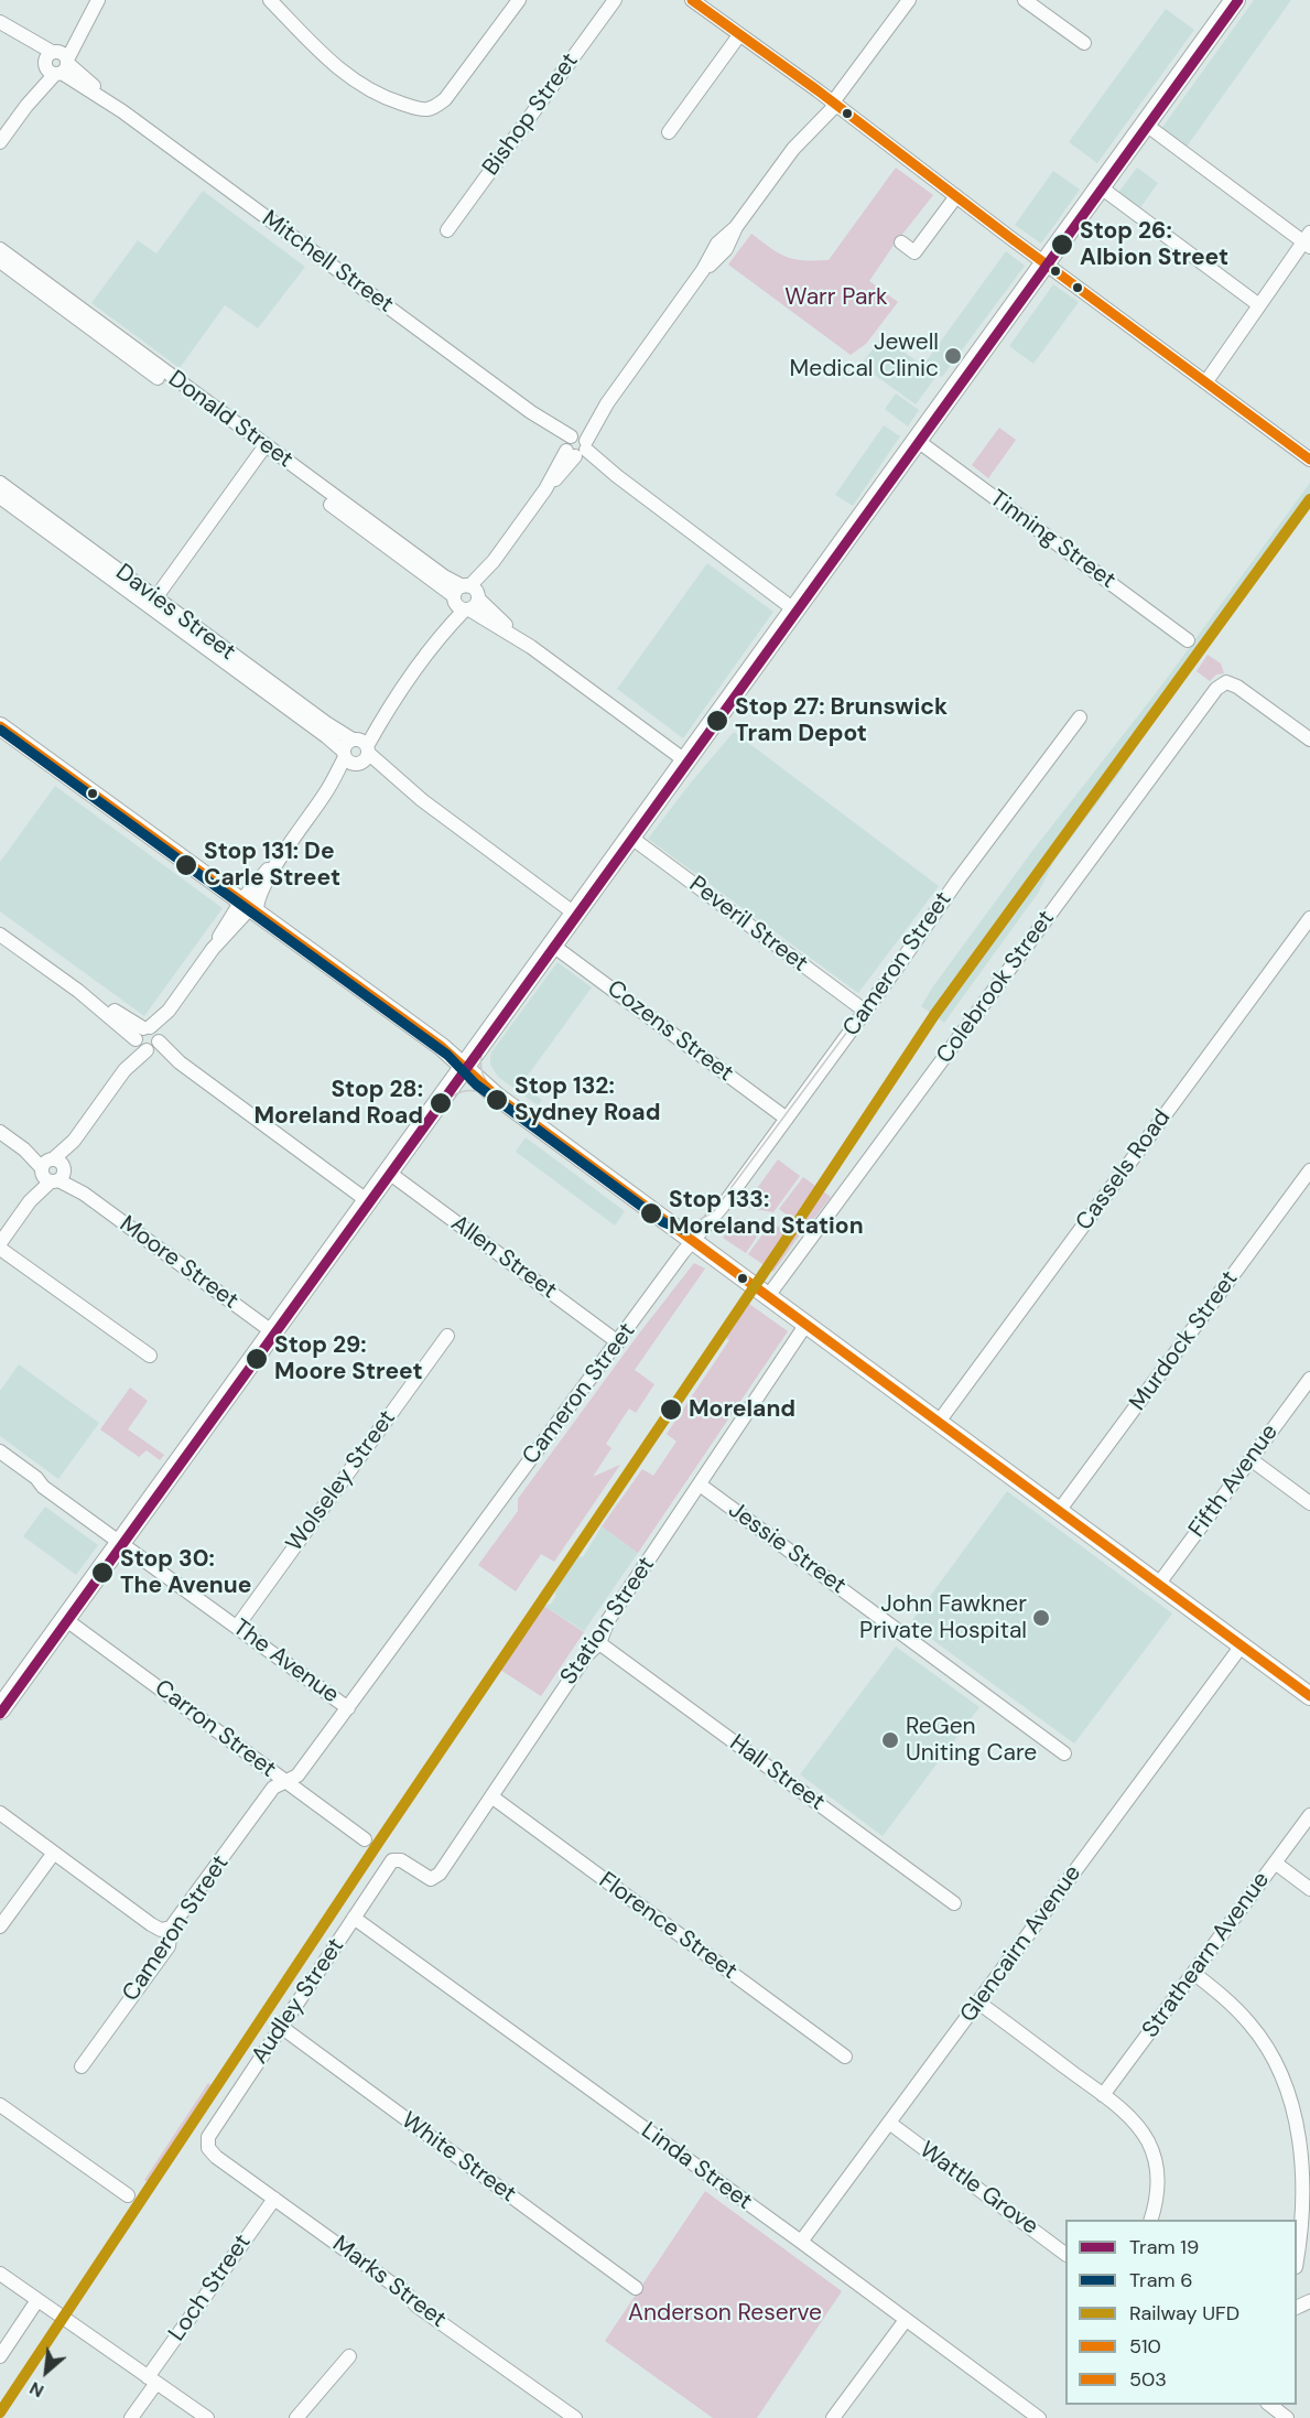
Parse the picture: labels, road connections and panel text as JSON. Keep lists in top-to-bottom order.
{
  "streets": {
    "street": [
      "Bishop Street",
      "Mitchell Street",
      "Donald Street",
      "Tinning Street",
      "Davies Street",
      "Peveril Street",
      "Cameron Street",
      "Colebrook Street",
      "Cozens Street",
      "Cassels Road",
      "Allen Street",
      "Moore Street",
      "Murdock Street",
      "Wolseley Street",
      "Fifth Avenue",
      "Jessie Street",
      "Station Street",
      "The Avenue",
      "Carron Street",
      "Hall Street",
      "Florence Street",
      "Glencairn Avenue",
      "Strathearn Avenue",
      "Audley Street",
      "White Street",
      "Linda Street",
      "Wattle Grove",
      "Marks Street",
      "Loch Street"
    ]
  },
  "crossings": [
    ["Peveril Street", "Cameron Street"],
    ["Cameron Street", "Cozens Street"],
    ["Cameron Street", "Allen Street"],
    ["Cameron Street", "The Avenue"],
    ["Cameron Street", "Carron Street"],
    ["Wolseley Street", "The Avenue"],
    ["Jessie Street", "Station Street"],
    ["Station Street", "Hall Street"],
    ["Station Street", "Florence Street"],
    ["Station Street", "Audley Street"],
    ["Glencairn Avenue", "Linda Street"],
    ["Glencairn Avenue", "Wattle Grove"],
    ["Audley Street", "White Street"],
    ["Audley Street", "Linda Street"],
    ["Audley Street", "Marks Street"],
    ["Marks Street", "Loch Street"]
  ],
  "parks": ["Warr Park", "Anderson Reserve"],
  "places": [
    "Stop 26: Albion Street",
    "Jewell Medical Clinic",
    "Stop 27: Brunswick Tram Depot",
    "Stop 131: De Carle Street",
    "Stop 132: Sydney Road",
    "Stop 28: Moreland Road",
    "Stop 133: Moreland Station",
    "Stop 29: Moore Street",
    "Moreland",
    "Stop 30: The Avenue",
    "John Fawkner Private Hospital",
    "ReGen Uniting Care"
  ],
  "lines": [
    "tram line 19",
    "transit line 503",
    "rail line UFD",
    "transit line 510",
    "tram line 6"
  ],
  "legend": [
    "Tram 19",
    "Tram 6",
    "Railway UFD",
    "510",
    "503"
  ],
  "north": "bottom left"
}
